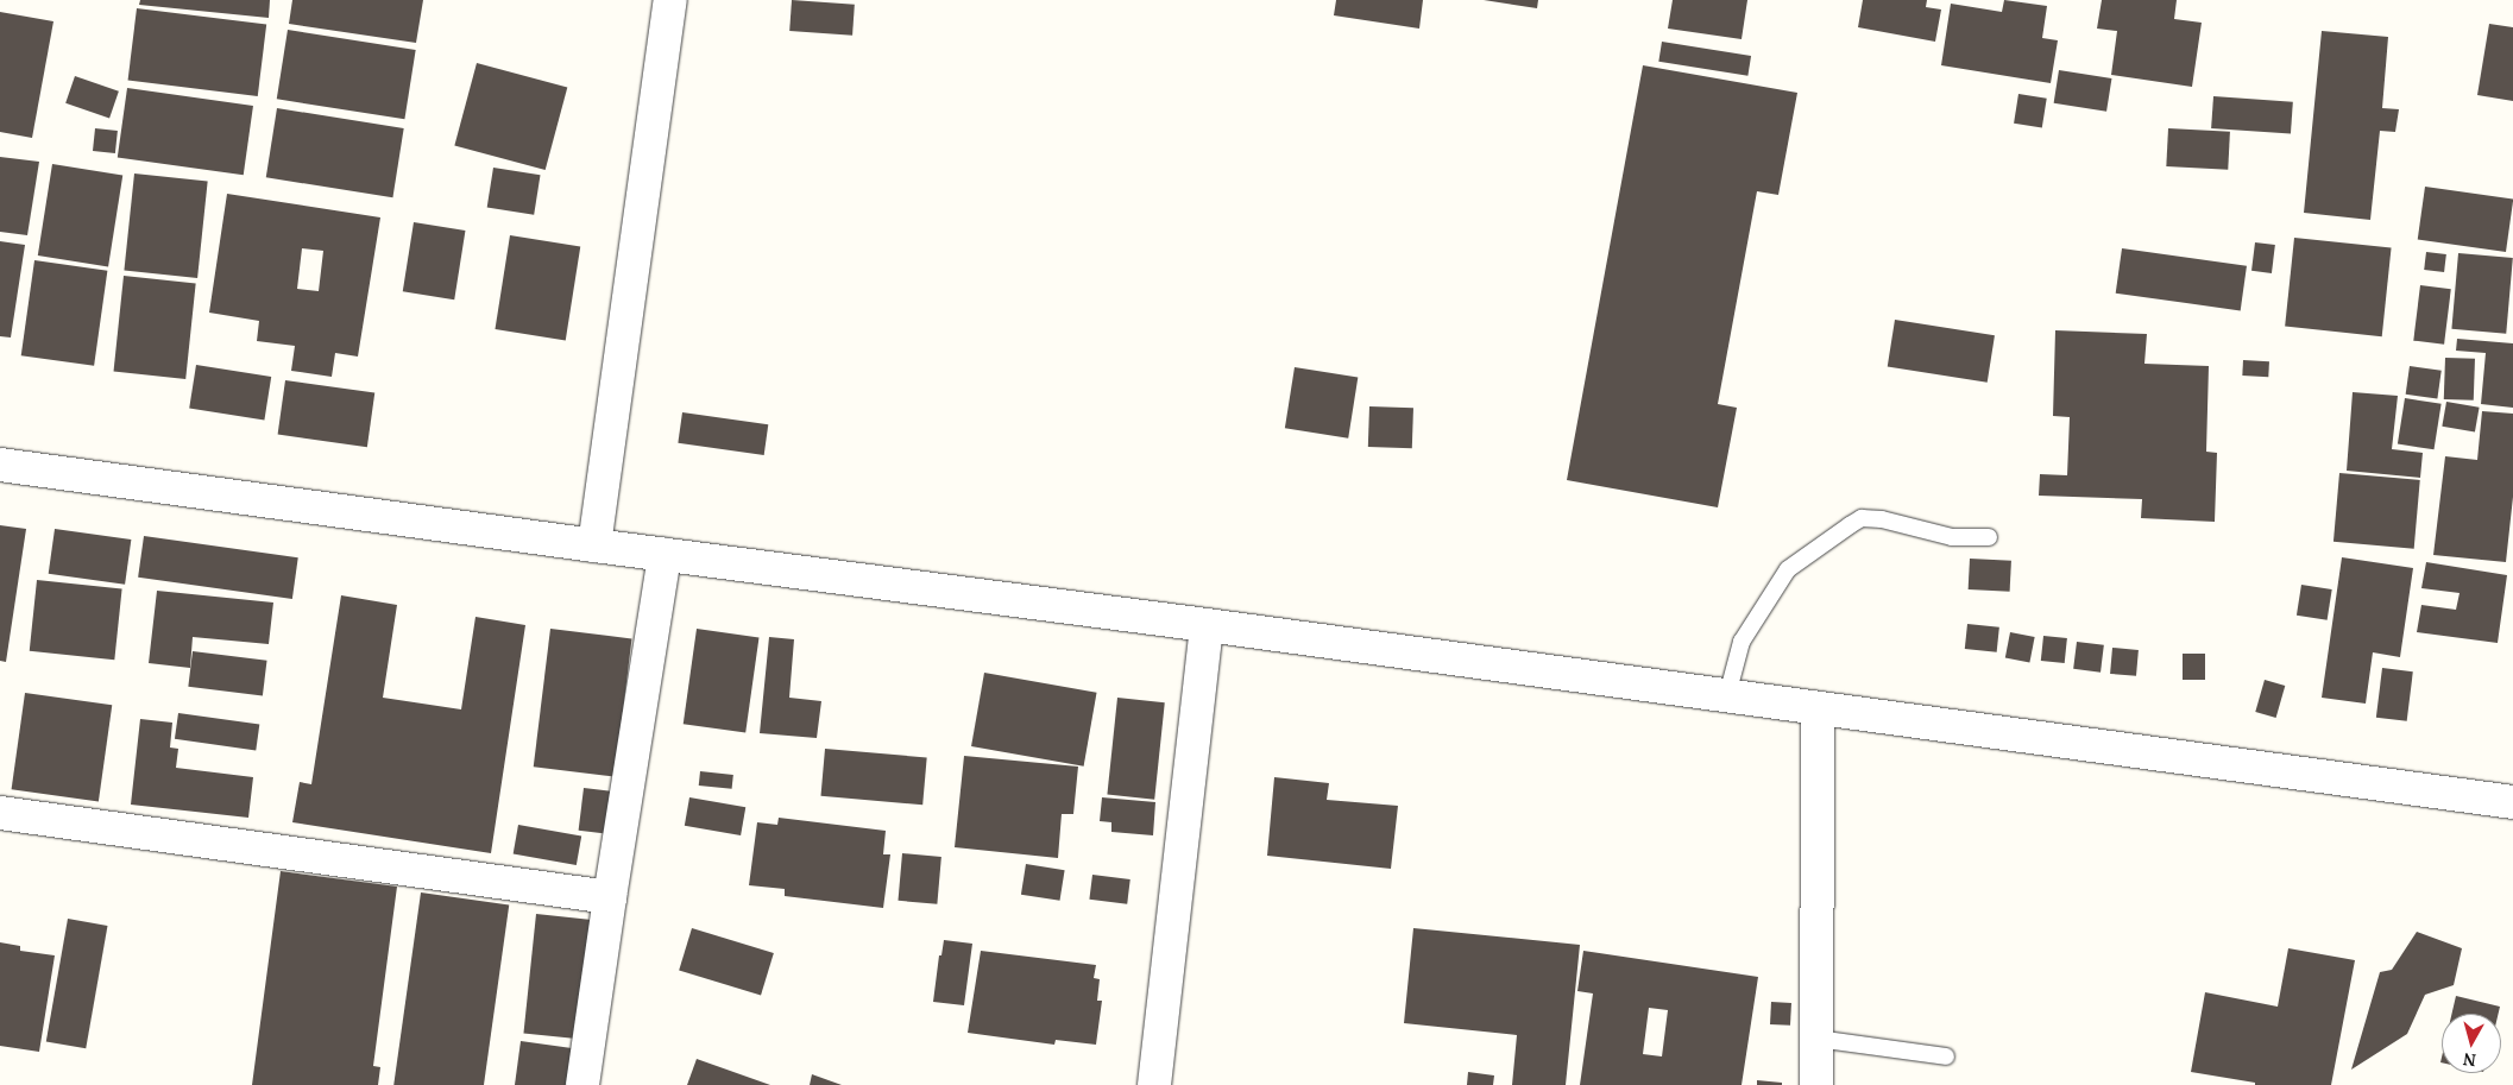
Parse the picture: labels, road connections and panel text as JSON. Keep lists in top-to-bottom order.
{
  "north": "bottom"
}
